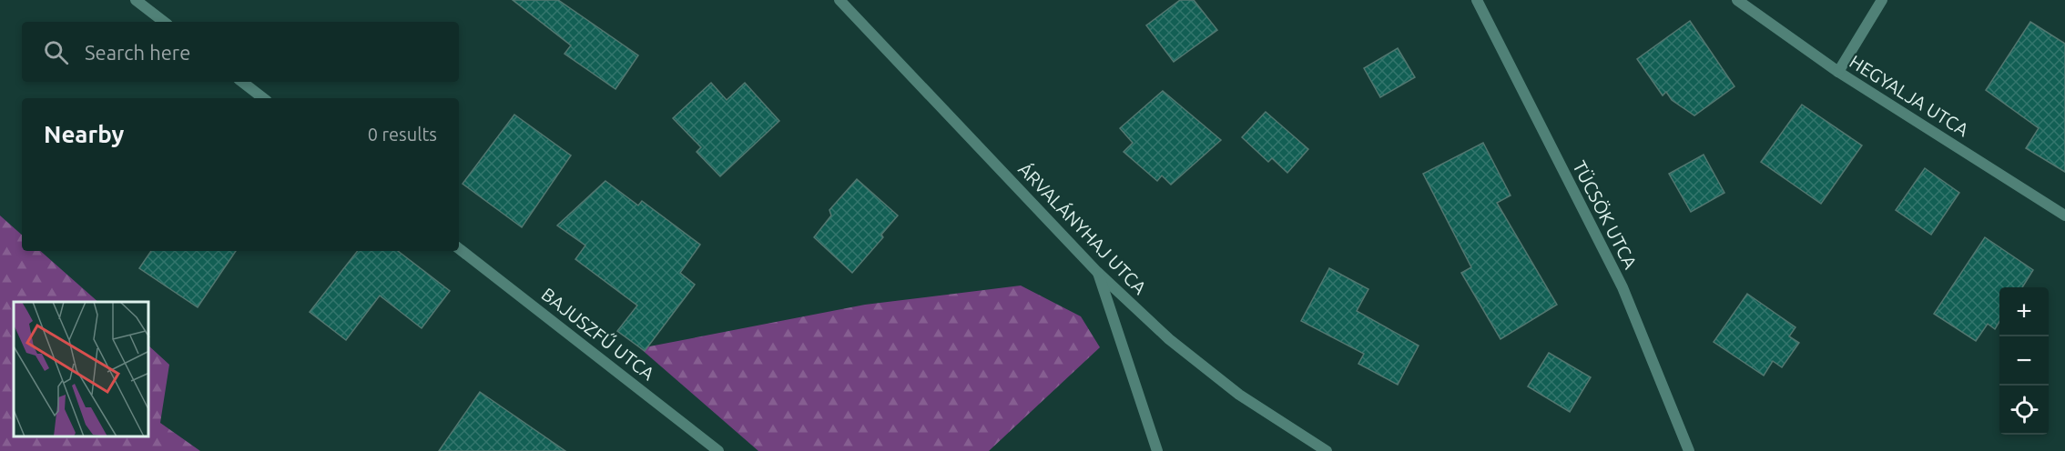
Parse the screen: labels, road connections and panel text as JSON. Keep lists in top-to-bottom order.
{
  "streets": {
    "street": [
      "HEGYALJA UTCA",
      "TÜCSÖK UTCA",
      "ÁRVALÁNYHAJ UTCA",
      "BAJUSZFŰ UTCA"
    ]
  },
  "page": {
    "search": "Search here",
    "heading": ["Nearby", "0 results"],
    "map_buttons": ["+", "−"]
  }
}
